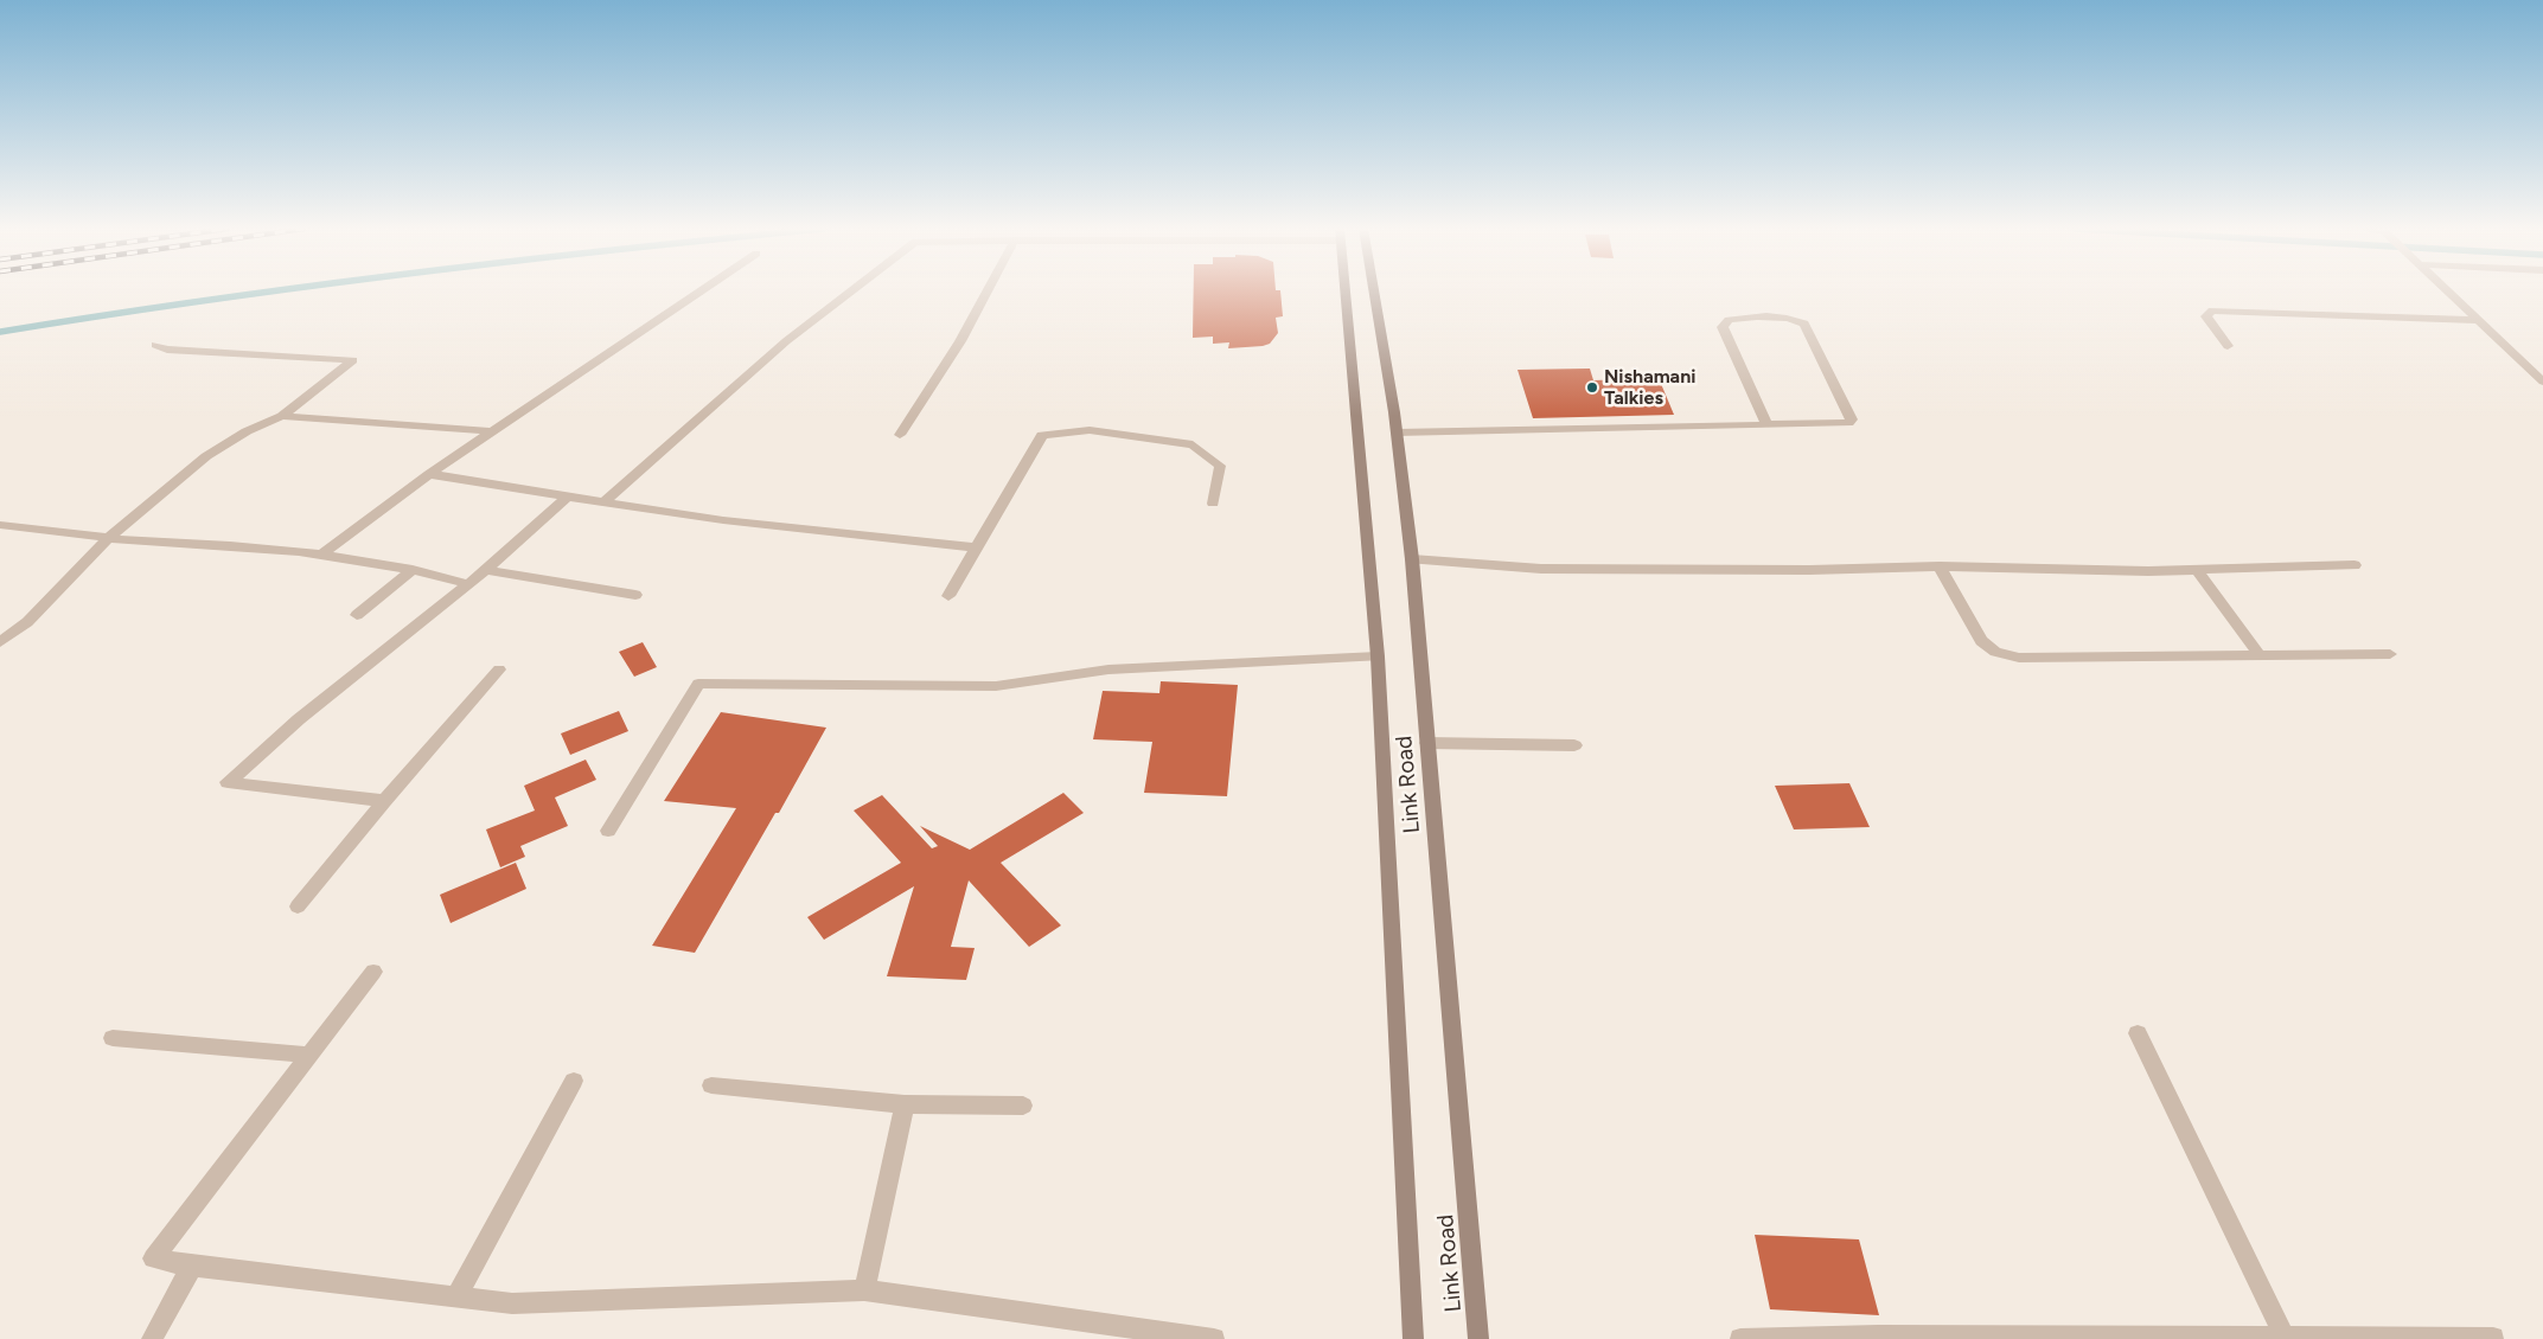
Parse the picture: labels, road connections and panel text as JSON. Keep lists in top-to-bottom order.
{
  "streets": {
    "main road": ["Link Road"]
  },
  "places": ["Nishamani Talkies"]
}
